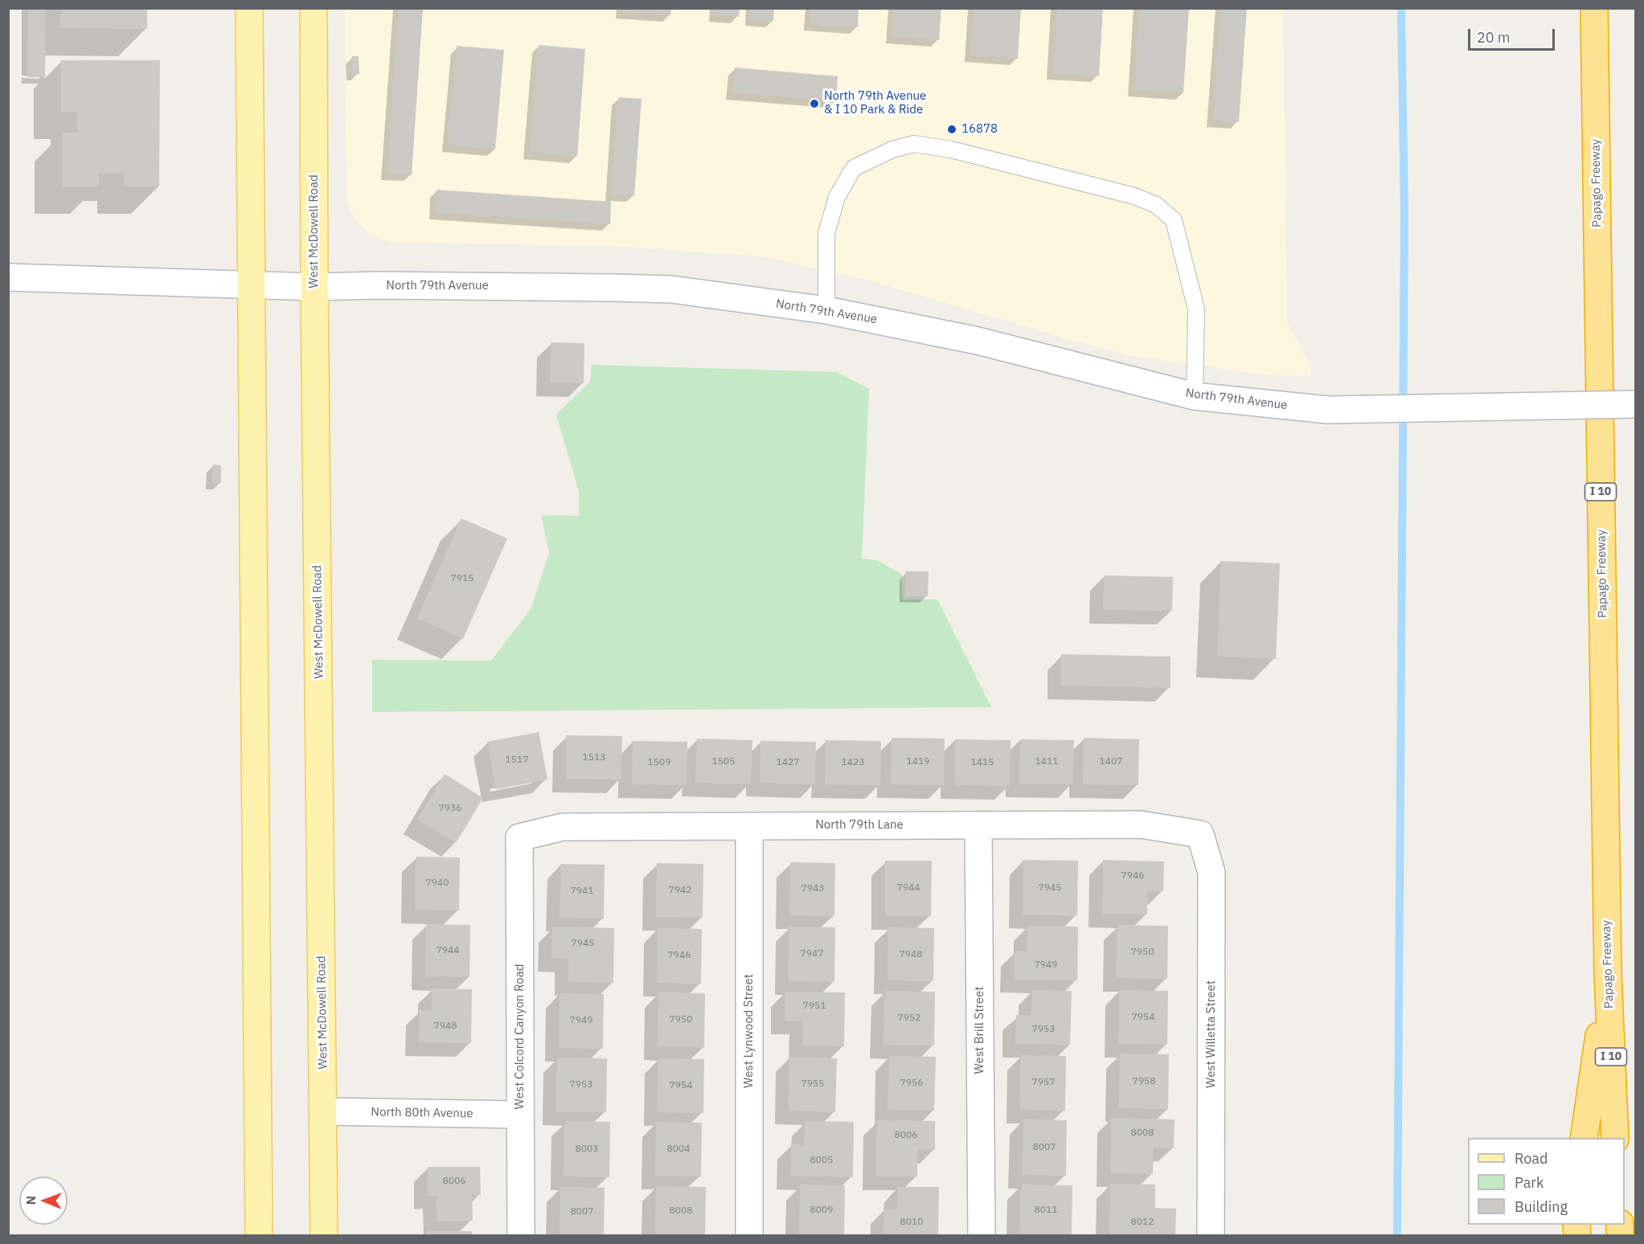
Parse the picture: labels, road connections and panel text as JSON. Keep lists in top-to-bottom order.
{
  "streets": {
    "highway": ["Papago Freeway", "I 10"],
    "main road": ["West McDowell Road"],
    "street": [
      "North 79th Avenue",
      "North 79th Lane",
      "West Brill Street",
      "West Lynwood Street",
      "West Willetta Street",
      "West Colcord Canyon Road",
      "North 80th Avenue"
    ]
  },
  "crossings": [
    ["West McDowell Road", "North 79th Avenue"],
    ["West McDowell Road", "North 80th Avenue"],
    ["North 79th Lane", "West Brill Street"],
    ["North 79th Lane", "West Lynwood Street"],
    ["North 79th Lane", "West Willetta Street"],
    ["North 79th Lane", "West Colcord Canyon Road"],
    ["West Colcord Canyon Road", "North 80th Avenue"]
  ],
  "places": ["North 79th Avenue & I 10 Park & Ride", "16878"],
  "house_numbers": [
    "7915",
    "1513",
    "1517",
    "1505",
    "1419",
    "1411",
    "1407",
    "1509",
    "1427",
    "1423",
    "1415",
    "7936",
    "7946",
    "7940",
    "7944",
    "7945",
    "7943",
    "7942",
    "7941",
    "7945",
    "7944",
    "7950",
    "7947",
    "7948",
    "7946",
    "7949",
    "7951",
    "7954",
    "7952",
    "7950",
    "7949",
    "7948",
    "7953",
    "7958",
    "7957",
    "7956",
    "7955",
    "7953",
    "7954",
    "8008",
    "8006",
    "8007",
    "8003",
    "8004",
    "8005",
    "8006",
    "8009",
    "8011",
    "8008",
    "8007",
    "8010",
    "8012"
  ],
  "legend": ["Road", "Park", "Building"],
  "scale_bar": "20 m",
  "north": "left"
}
